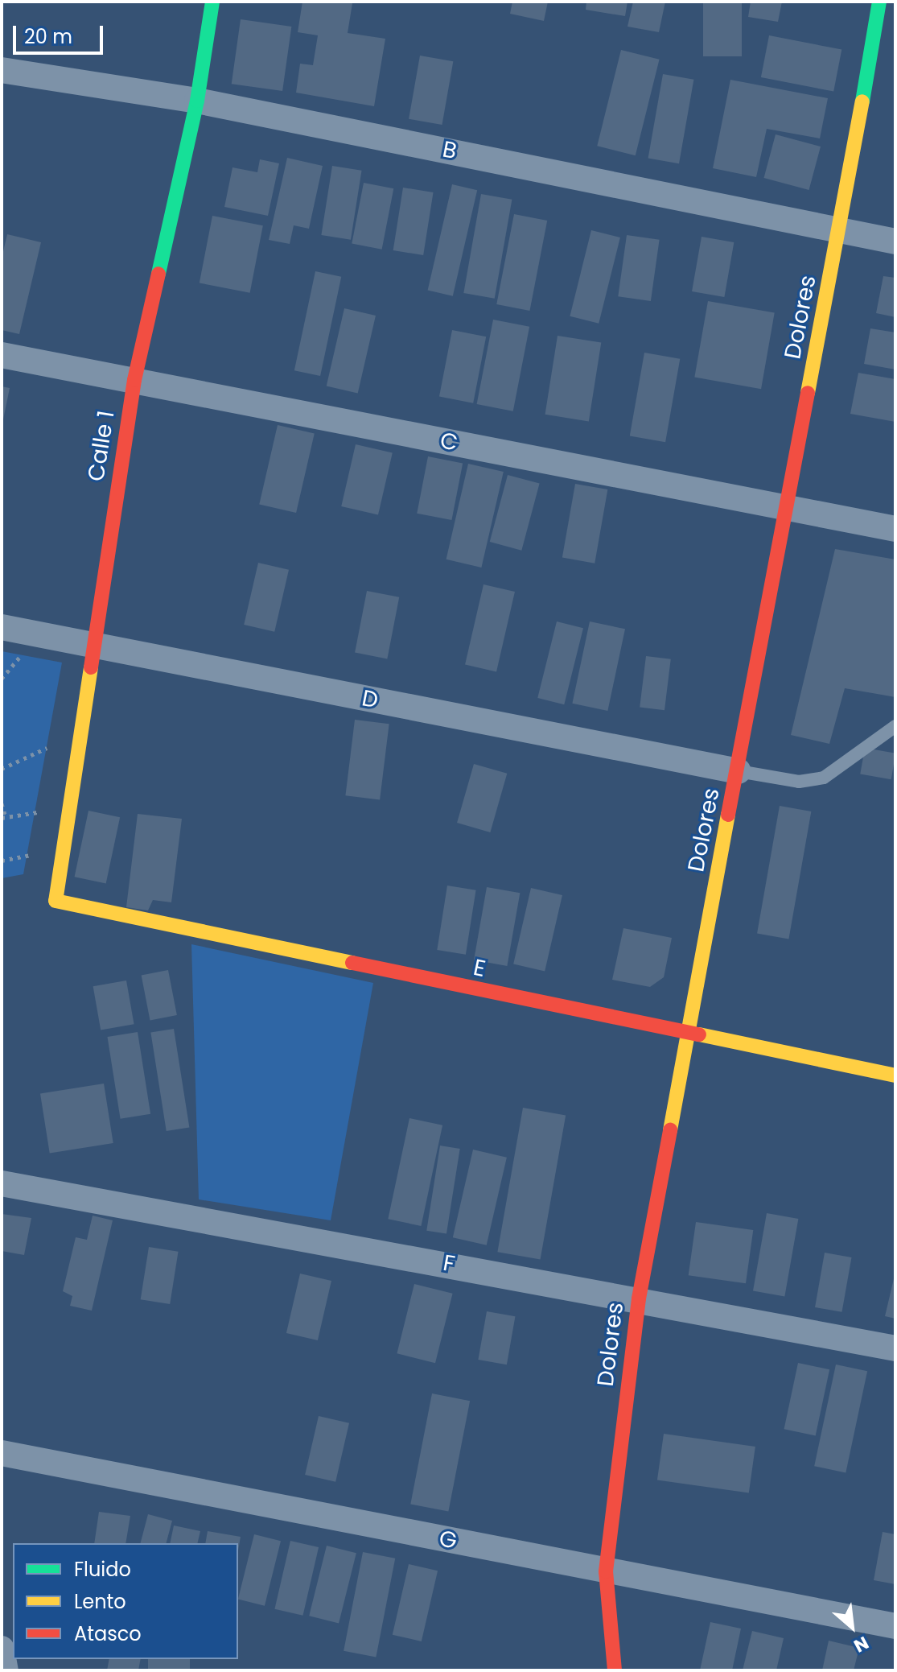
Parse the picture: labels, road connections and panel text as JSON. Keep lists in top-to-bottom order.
{
  "streets": {
    "street": [
      "B",
      "Dolores",
      "C",
      "Calle 1",
      "D",
      "E",
      "F",
      "G"
    ]
  },
  "crossings": [
    ["B", "Dolores"],
    ["B", "Calle 1"],
    ["Dolores", "C"],
    ["Dolores", "D"],
    ["Dolores", "E"],
    ["Dolores", "F"],
    ["Dolores", "G"],
    ["C", "Calle 1"],
    ["Calle 1", "D"],
    ["Calle 1", "E"]
  ],
  "legend": ["Fluido", "Lento", "Atasco"],
  "scale_bar": "20 m",
  "north": "bottom right"
}
